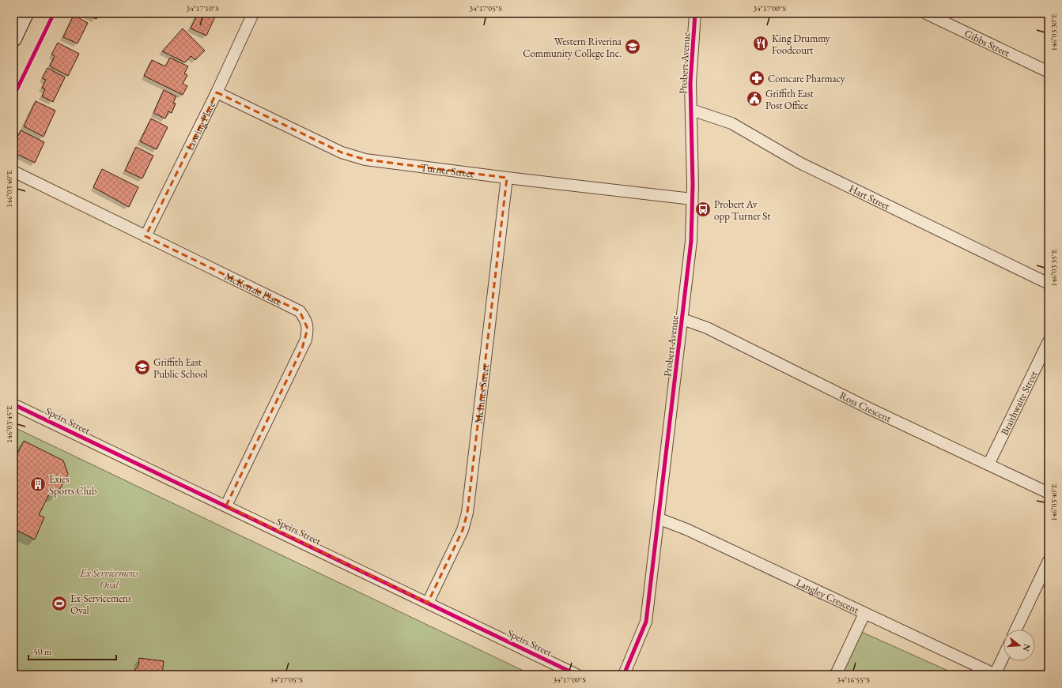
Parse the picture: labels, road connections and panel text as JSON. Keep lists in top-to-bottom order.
{
  "streets": {
    "street": [
      "Gibbs Street",
      "Probert Avenue",
      "Lowing Place",
      "Turner Street",
      "Hart Street",
      "McKenzie Place",
      "McInnes Street",
      "Braithwaite Street",
      "Ross Crescent",
      "Speirs Street",
      "Langley Crescent"
    ]
  },
  "crossings": [
    ["Probert Avenue", "Turner Street"],
    ["Probert Avenue", "Hart Street"],
    ["Probert Avenue", "Ross Crescent"],
    ["Probert Avenue", "Langley Crescent"],
    ["Lowing Place", "Turner Street"],
    ["Lowing Place", "McKenzie Place"],
    ["Turner Street", "McInnes Street"],
    ["McKenzie Place", "Speirs Street"],
    ["McInnes Street", "Speirs Street"],
    ["Braithwaite Street", "Ross Crescent"]
  ],
  "parks": ["Ex Servicemens Oval"],
  "places": {
    "restaurant": ["King Drummy Foodcourt"],
    "school or university": ["Western Riverina Community College Inc.", "Griffith East Public School"],
    "pharmacy": ["Comcare Pharmacy"],
    "public building": ["Griffith East Post Office"],
    "bus stop": ["Probert Av opp Turner St"],
    "building": ["Exies Sports Club"],
    "sports": ["Ex-Servicemens Oval"]
  },
  "scale_bar": "50 m",
  "north": "right",
  "coordinates": [
    "34°17'10\"S",
    "34°17'05\"S",
    "34°17'00\"S",
    "146°03'30\"E",
    "146°03'40\"E",
    "146°03'35\"E",
    "146°03'45\"E",
    "34°16'55\"S"
  ]
}
